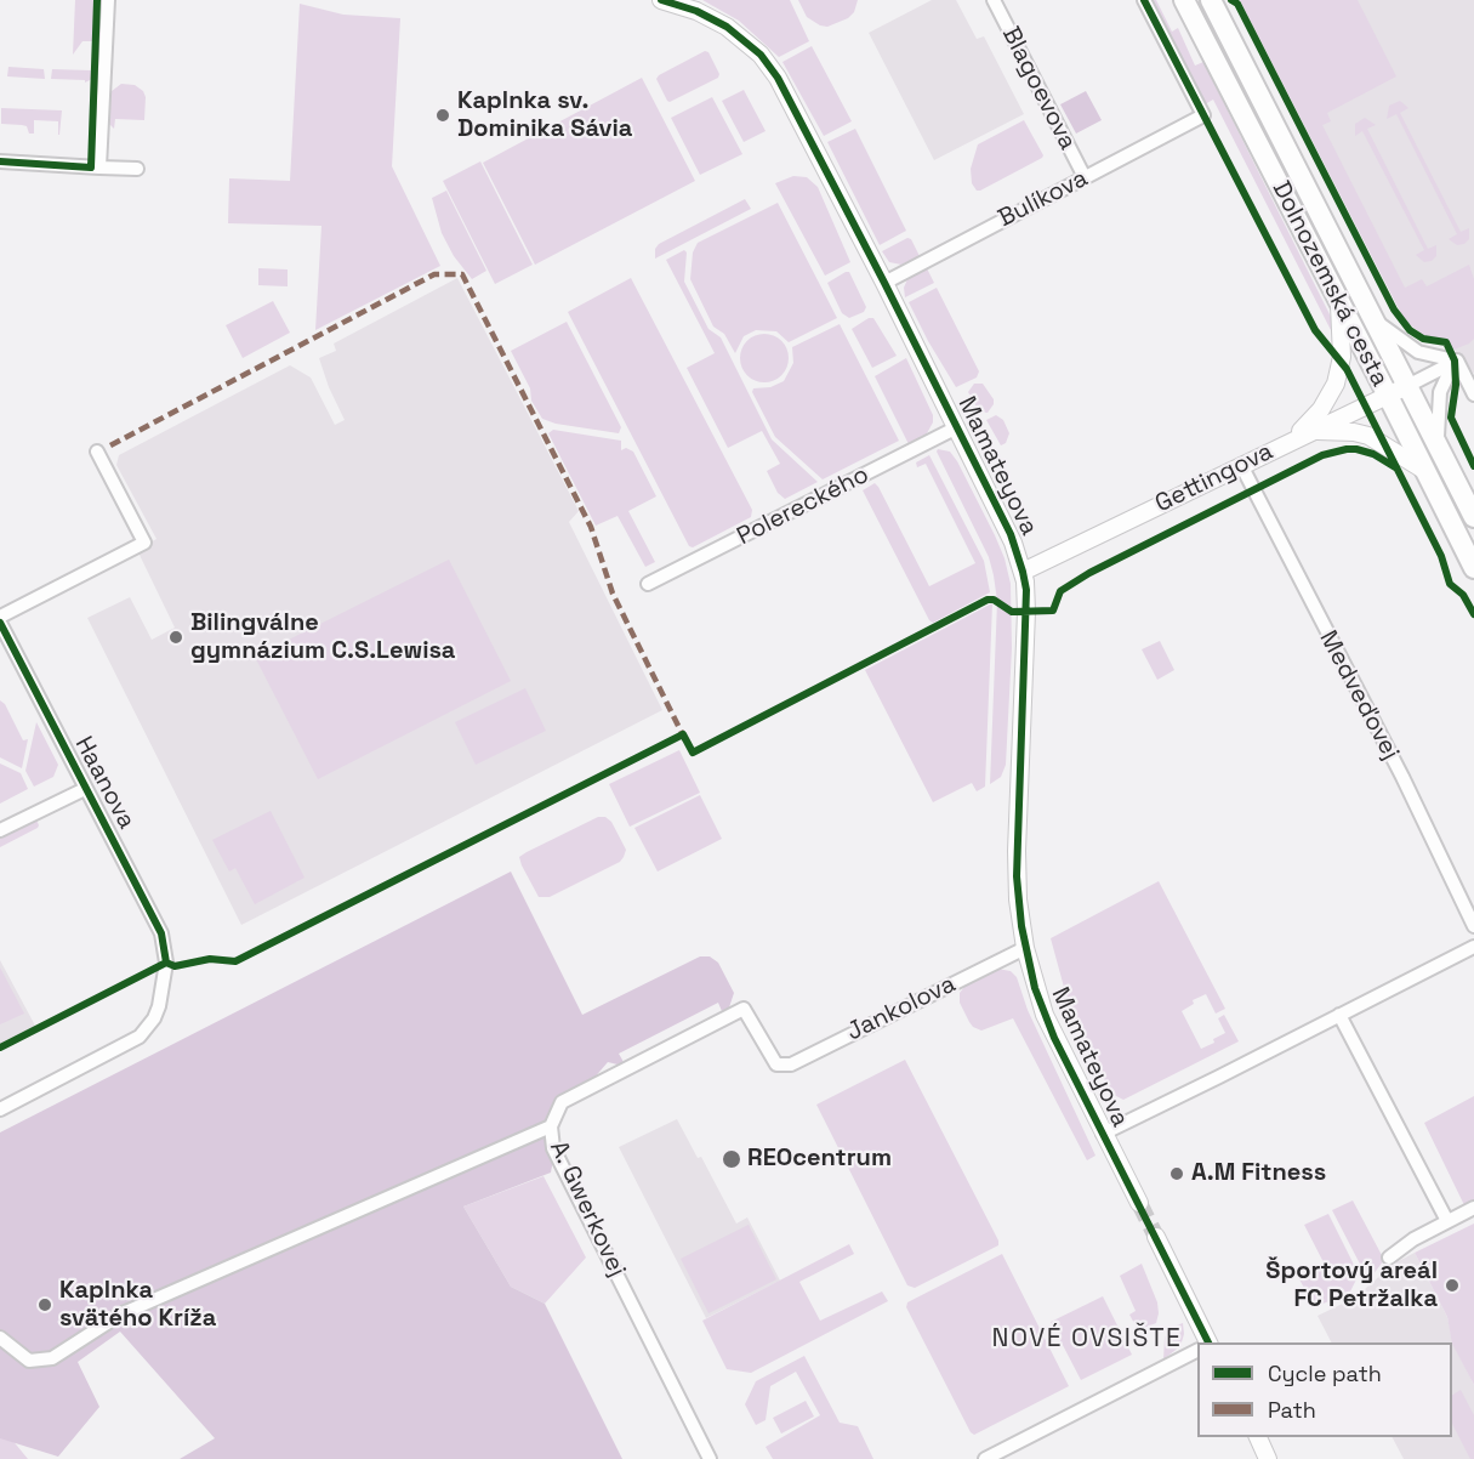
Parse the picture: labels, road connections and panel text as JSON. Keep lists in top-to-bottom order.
{
  "streets": {
    "main road": ["Dolnozemská cesta"],
    "street": [
      "Blagoevova",
      "Bulíkova",
      "Mamateyova",
      "Gettingova",
      "Polereckého",
      "Medveďovej",
      "Haanova",
      "Jankolova",
      "A. Gwerkovej"
    ]
  },
  "crossings": [
    ["Blagoevova", "Bulíkova"],
    ["Bulíkova", "Mamateyova"],
    ["Dolnozemská cesta", "Gettingova"],
    ["Mamateyova", "Gettingova"],
    ["Mamateyova", "Polereckého"],
    ["Mamateyova", "Jankolova"],
    ["Gettingova", "Medveďovej"],
    ["Jankolova", "A. Gwerkovej"]
  ],
  "districts": ["NOVÉ OVSIŠTE"],
  "places": [
    "Kaplnka sv. Dominika Sávia",
    "Bilingválne gymnázium C.S.Lewisa",
    "REOcentrum",
    "A.M Fitness",
    "Športový areál FC Petržalka",
    "Kaplnka svätého Kríža"
  ],
  "legend": ["Cycle path", "Path"]
}
